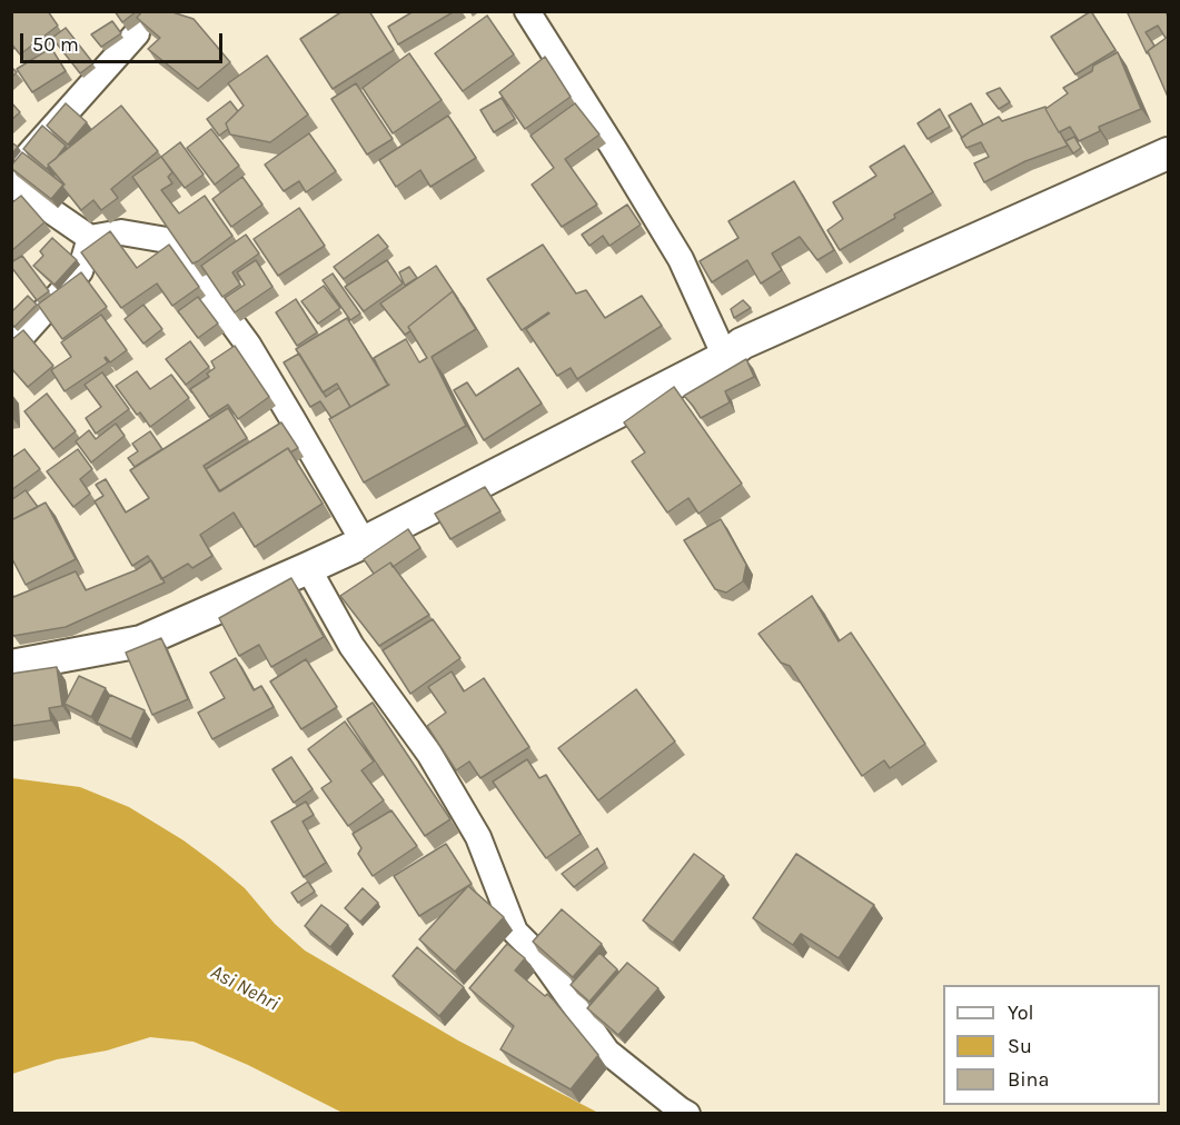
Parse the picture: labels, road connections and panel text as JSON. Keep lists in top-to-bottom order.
{
  "water": ["Asi Nehri"],
  "legend": ["Yol", "Su", "Bina"],
  "scale_bar": "50 m"
}
